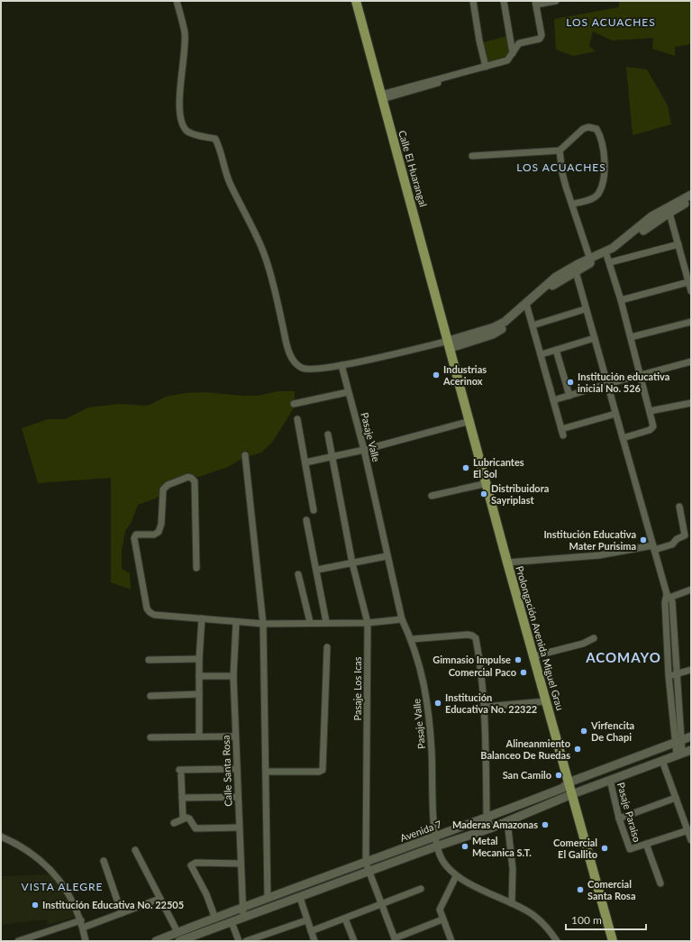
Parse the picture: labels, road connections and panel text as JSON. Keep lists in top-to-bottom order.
{
  "streets": {
    "main road": ["Calle El Huarangal", "Prolongación Avenida Miguel Grau"],
    "street": [
      "Pasaje Valle",
      "Pasaje Los Icas",
      "Calle Santa Rosa",
      "Pasaje Paraiso",
      "Avenida 7"
    ]
  },
  "crossings": [
    ["Calle El Huarangal", "Prolongación Avenida Miguel Grau"],
    ["Pasaje Valle", "Avenida 7"],
    ["Prolongación Avenida Miguel Grau", "Avenida 7"],
    ["Pasaje Los Icas", "Avenida 7"],
    ["Calle Santa Rosa", "Avenida 7"],
    ["Pasaje Paraiso", "Avenida 7"]
  ],
  "districts": [
    "LOS ACUACHES",
    "LOS ACUACHES",
    "ACOMAYO",
    "VISTA ALEGRE"
  ],
  "places": [
    "Industrias Acerinox",
    "Institución educativa inicial No. 526",
    "Lubricantes El Sol",
    "Distribuidora Sayriplast",
    "Institución Educativa Mater Purisima",
    "Gimnasio Impulse",
    "Comercial Paco",
    "Institución Educativa No. 22322",
    "Virfencita De Chapi",
    "Alineanmiento Balanceo De Ruedas",
    "San Camilo",
    "Maderas Amazonas",
    "Metal Mecanica S.T.",
    "Comercial El Gallito",
    "Comercial Santa Rosa",
    "Institución Educativa No. 22505"
  ],
  "scale_bar": "100 m"
}
